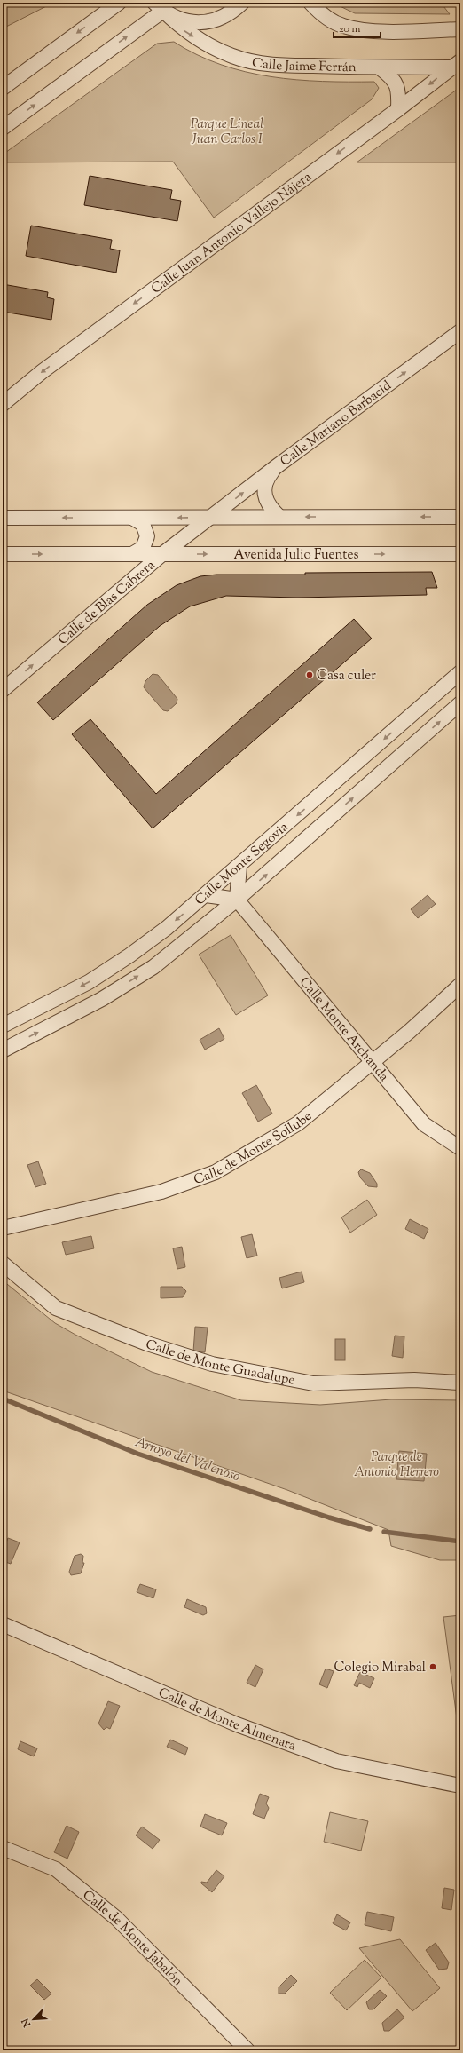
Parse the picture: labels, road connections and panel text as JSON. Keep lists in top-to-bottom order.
{
  "streets": {
    "street": [
      "Calle Jaime Ferrán",
      "Calle Juan Antonio Vallejo Nájera",
      "Calle Mariano Barbacid",
      "Avenida Julio Fuentes",
      "Calle de Blas Cabrera",
      "Calle Monte Segovia",
      "Calle Monte Archanda",
      "Calle de Monte Sollube",
      "Calle de Monte Guadalupe",
      "Calle de Monte Almenara",
      "Calle de Monte Jabalón"
    ]
  },
  "crossings": [
    ["Calle Jaime Ferrán", "Calle Juan Antonio Vallejo Nájera"],
    ["Calle Mariano Barbacid", "Calle de Blas Cabrera"],
    ["Avenida Julio Fuentes", "Calle de Blas Cabrera"],
    ["Calle Monte Segovia", "Calle Monte Archanda"],
    ["Calle Monte Archanda", "Calle de Monte Sollube"]
  ],
  "one_way": ["Calle Juan Antonio Vallejo Nájera", "Calle Mariano Barbacid", "Calle de Blas Cabrera"],
  "water": ["Arroyo del Valenoso"],
  "parks": ["Parque Lineal Juan Carlos I", "Parque de Antonio Herrero"],
  "places": ["Casa culer", "Colegio Mirabal"],
  "scale_bar": "20 m",
  "north": "bottom left"
}
